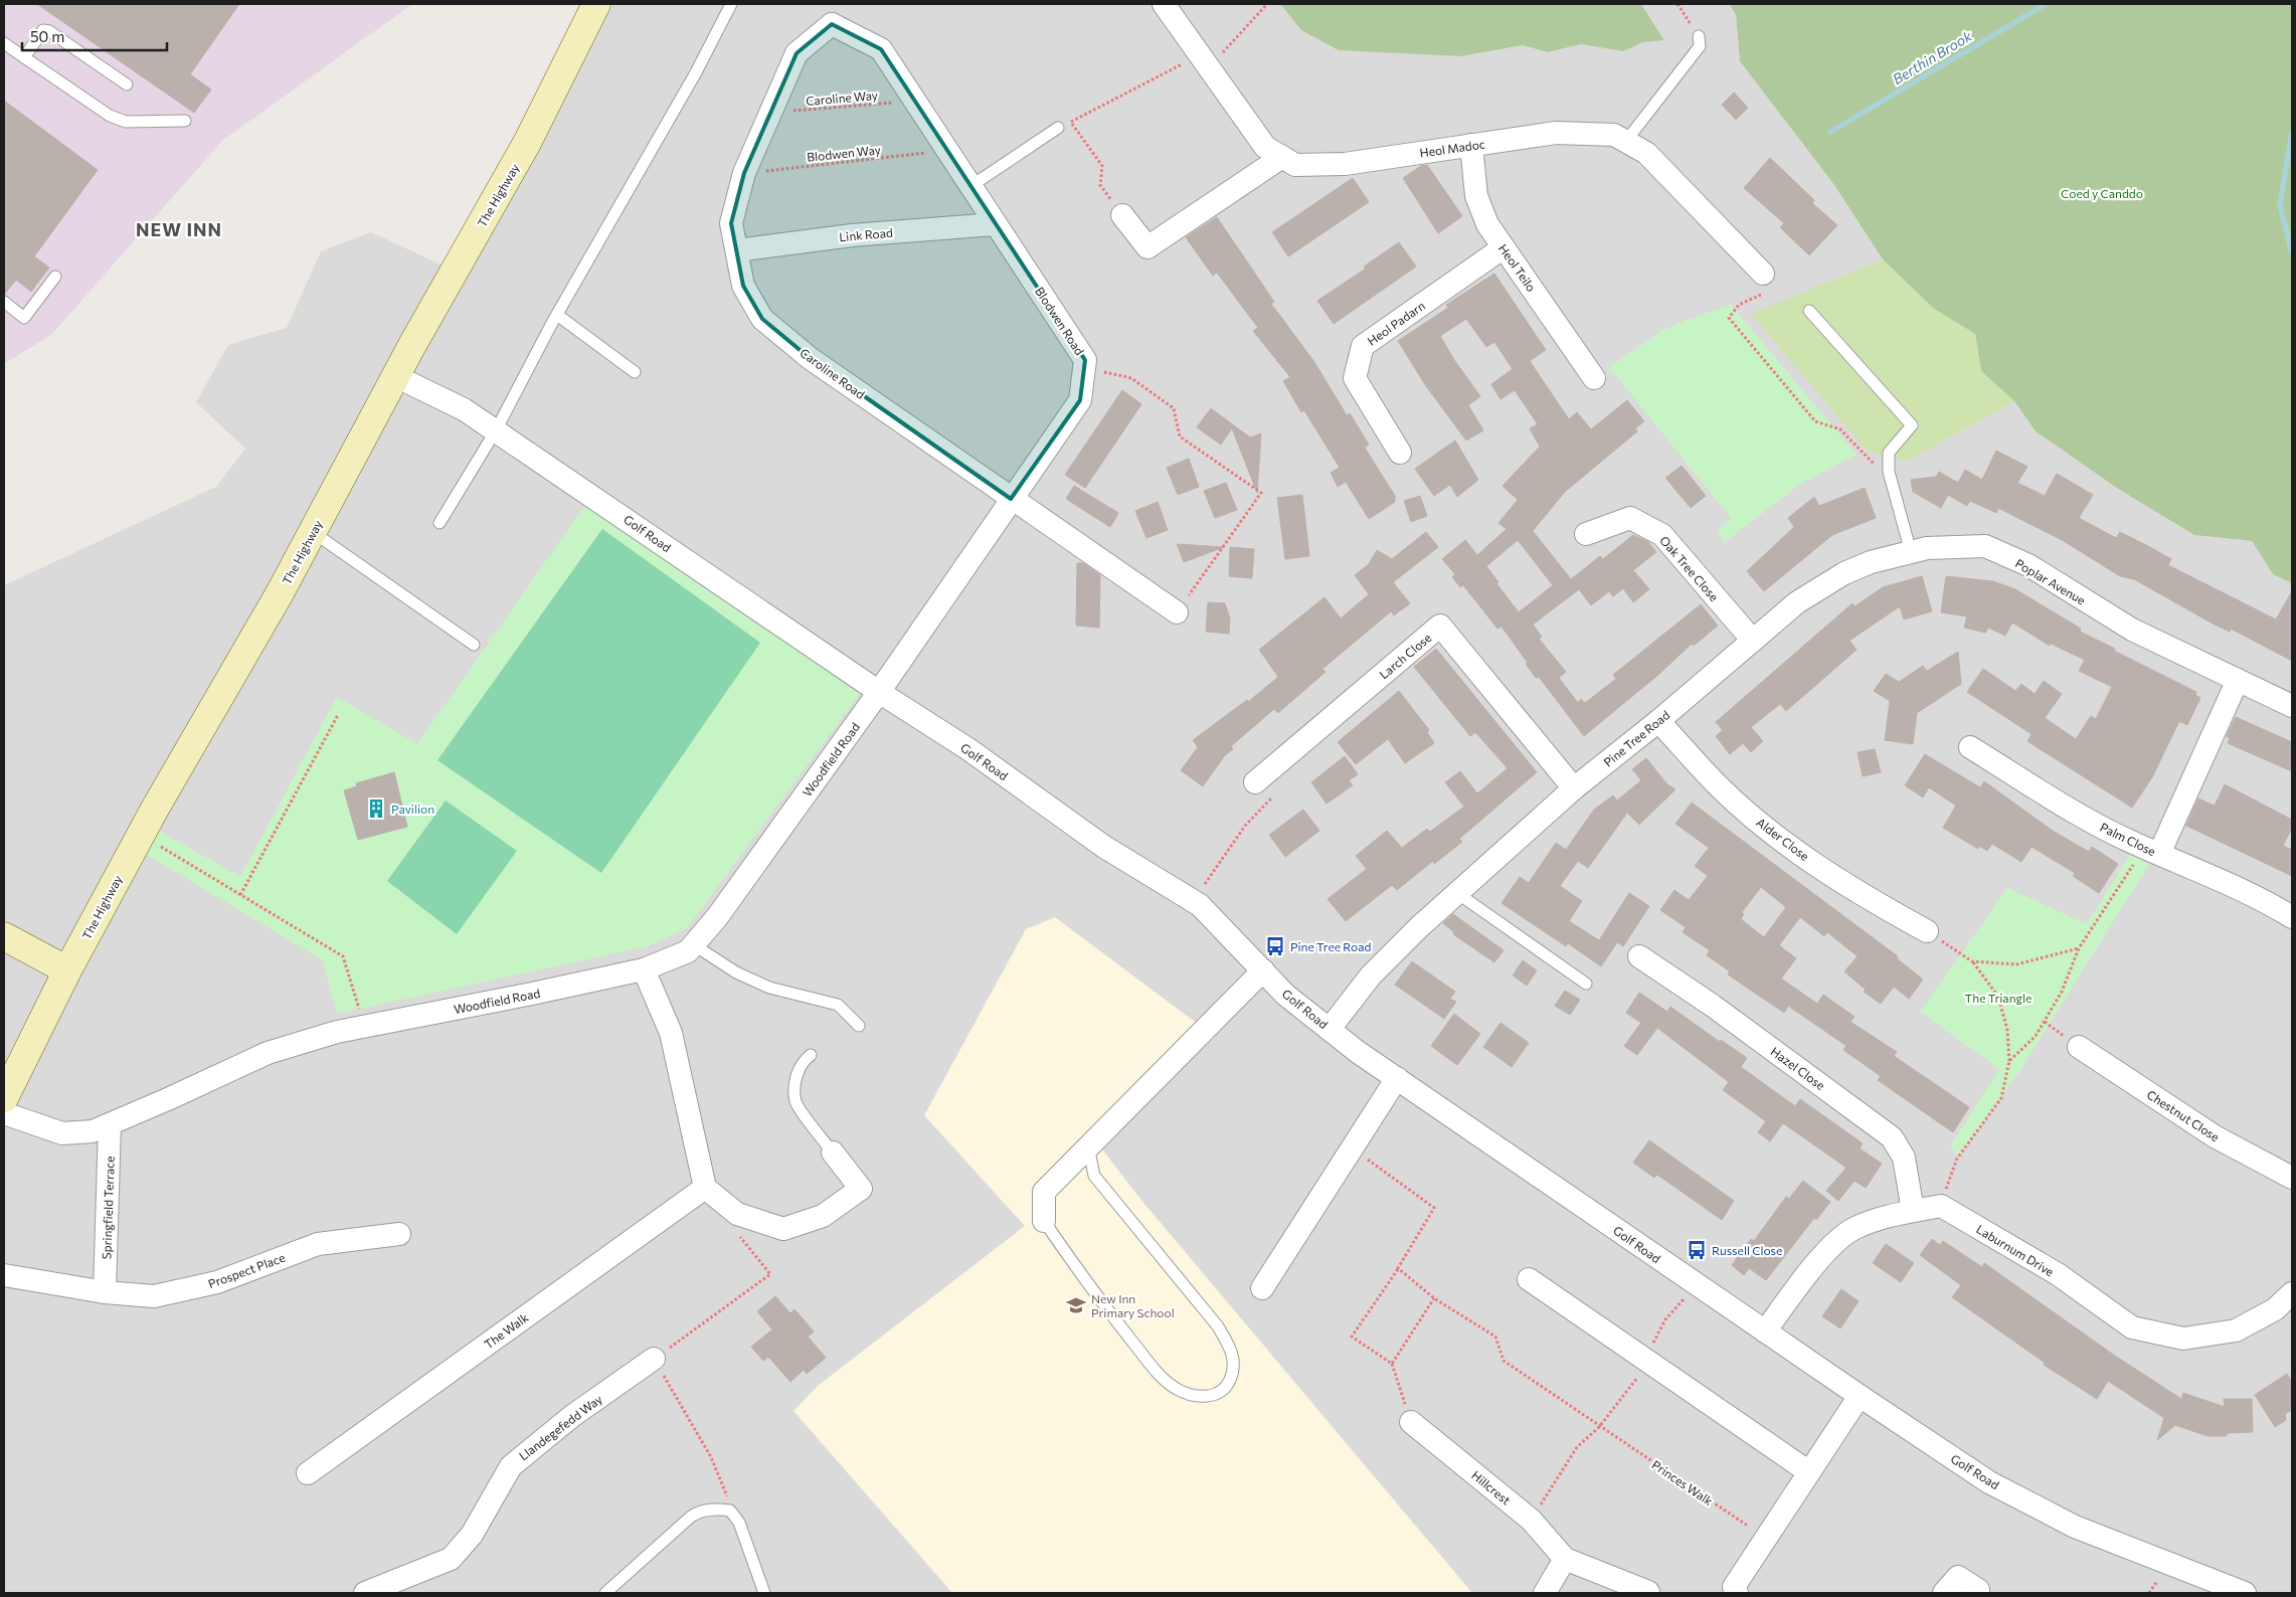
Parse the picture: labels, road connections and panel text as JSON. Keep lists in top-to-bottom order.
{
  "streets": {
    "street": [
      "Heol Madoc",
      "The Highway",
      "Link Road",
      "Heol Teilo",
      "Blodwen Road",
      "Heol Padarn",
      "Caroline Road",
      "Golf Road",
      "Oak Tree Close",
      "Poplar Avenue",
      "Larch Close",
      "Pine Tree Road",
      "Woodfield Road",
      "Alder Close",
      "Palm Close",
      "Hazel Close",
      "Chestnut Close",
      "Springfield Terrace",
      "Laburnum Drive",
      "Prospect Place",
      "The Walk",
      "Llandegefedd Way",
      "Hillcrest"
    ],
    "path": ["Caroline Way", "Blodwen Way", "Princes Walk"]
  },
  "crossings": [
    ["Caroline Way", "Blodwen Road"],
    ["Caroline Way", "Caroline Road"],
    ["Heol Madoc", "Heol Teilo"],
    ["Blodwen Way", "Blodwen Road"],
    ["Blodwen Way", "Caroline Road"],
    ["The Highway", "Golf Road"],
    ["Link Road", "Blodwen Road"],
    ["Link Road", "Caroline Road"],
    ["Heol Teilo", "Heol Padarn"],
    ["Blodwen Road", "Caroline Road"],
    ["Blodwen Road", "Golf Road"],
    ["Blodwen Road", "Woodfield Road"],
    ["Golf Road", "Pine Tree Road"],
    ["Golf Road", "Woodfield Road"],
    ["Oak Tree Close", "Poplar Avenue"],
    ["Oak Tree Close", "Pine Tree Road"],
    ["Poplar Avenue", "Pine Tree Road"],
    ["Larch Close", "Pine Tree Road"],
    ["Pine Tree Road", "Alder Close"],
    ["Woodfield Road", "Springfield Terrace"],
    ["Springfield Terrace", "Prospect Place"]
  ],
  "districts": ["NEW INN"],
  "water": ["Berthin Brook"],
  "parks": ["Coed y Canddo", "The Triangle"],
  "places": {
    "building": ["Pavilion"],
    "bus stop": ["Pine Tree Road", "Russell Close"],
    "school or university": ["New Inn Primary School"]
  },
  "scale_bar": "50 m"
}
